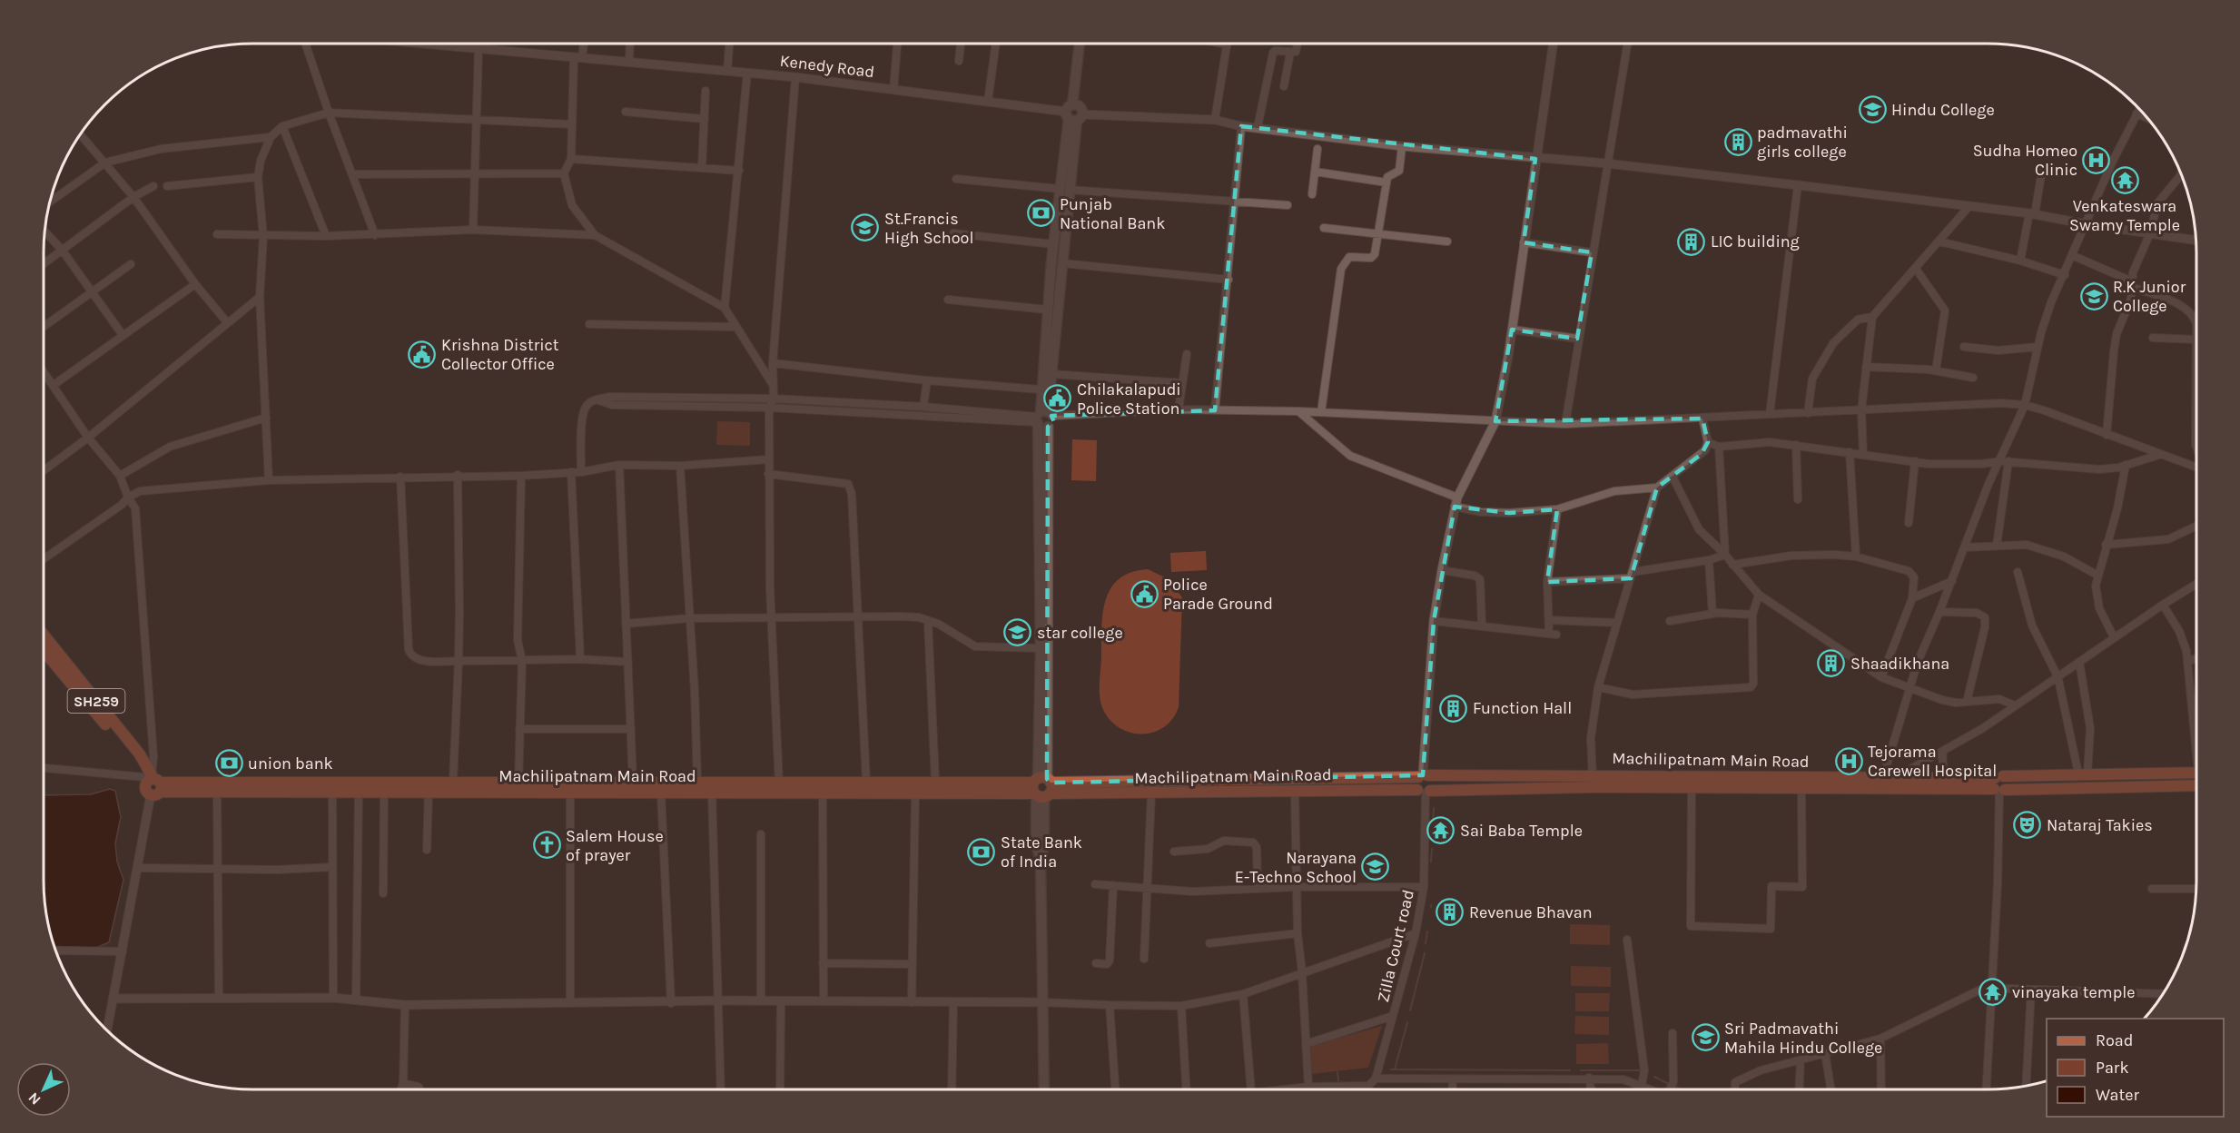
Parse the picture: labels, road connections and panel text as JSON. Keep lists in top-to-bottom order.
{
  "streets": {
    "main road": ["SH259", "Machilipatnam Main Road"],
    "street": ["Kenedy Road", "Zilla Court road"]
  },
  "crossings": [
    ["SH259", "Machilipatnam Main Road"],
    ["Machilipatnam Main Road", "Zilla Court road"]
  ],
  "places": {
    "school or university": [
      "Hindu College",
      "St.Francis High School",
      "R.K Junior College",
      "star college",
      "Narayana E-Techno School",
      "Sri Padmavathi Mahila Hindu College"
    ],
    "building": [
      "padmavathi girls college",
      "LIC building",
      "Shaadikhana",
      "Function Hall",
      "Revenue Bhavan"
    ],
    "hospital": ["Sudha Homeo Clinic", "Tejorama Carewell Hospital"],
    "temple": ["Venkateswara Swamy Temple", "Sai Baba Temple", "vinayaka temple"],
    "bank": ["Punjab National Bank", "union bank", "State Bank of India"],
    "public building": ["Krishna District Collector Office", "Chilakalapudi Police Station", "Police Parade Ground"],
    "theatre": ["Nataraj Takies"],
    "church": ["Salem House of prayer"]
  },
  "legend": ["Road", "Park", "Water"],
  "north": "bottom left"
}
